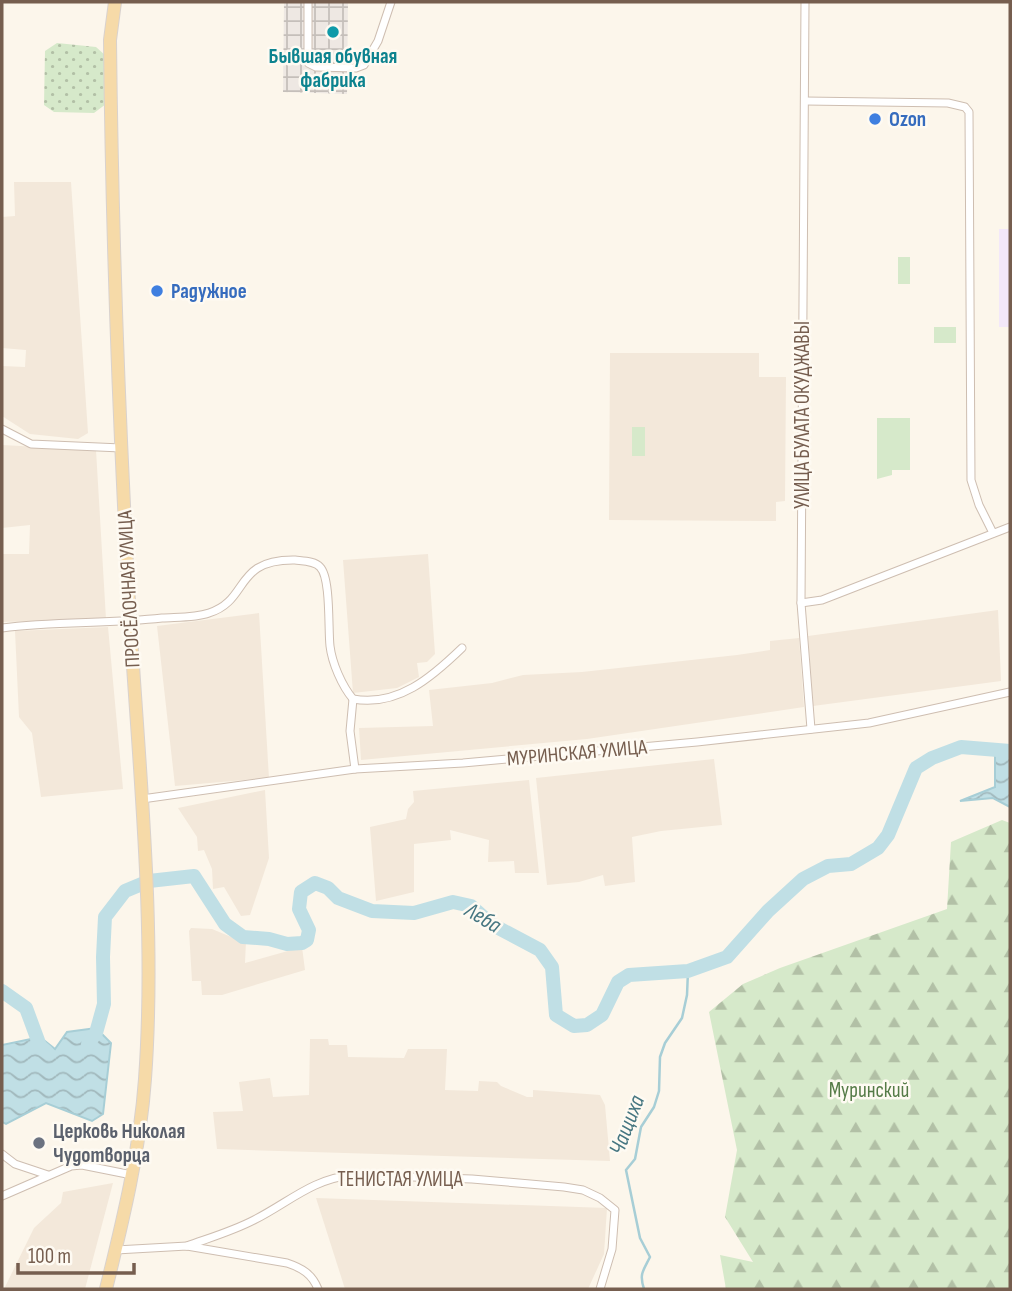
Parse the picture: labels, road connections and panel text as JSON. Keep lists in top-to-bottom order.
{
  "streets": {
    "main road": ["ПРОСЁЛОЧНАЯ УЛИЦА"],
    "street": ["УЛИЦА БУЛАТА ОКУДЖАВЫ", "МУРИНСКАЯ УЛИЦА", "ТЕНИСТАЯ УЛИЦА"]
  },
  "crossings": [
    ["УЛИЦА БУЛАТА ОКУДЖАВЫ", "МУРИНСКАЯ УЛИЦА"],
    ["ПРОСЁЛОЧНАЯ УЛИЦА", "МУРИНСКАЯ УЛИЦА"]
  ],
  "water": ["Леба", "Чащиха"],
  "parks": ["Муринский"],
  "places": [
    "Бывшая обувная фабрика",
    "Ozon",
    "Радужное",
    "Церковь Николая Чудотворца"
  ],
  "scale_bar": "100 m"
}
